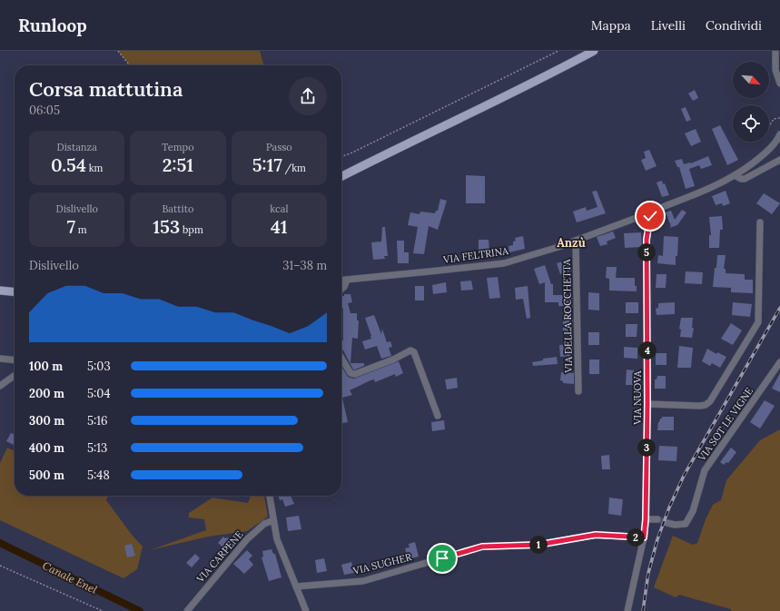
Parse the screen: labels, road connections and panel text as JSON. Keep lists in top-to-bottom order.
{
  "streets": {
    "street": [
      "VIA FELTRINA",
      "VIA DELLA ROCCHETTA",
      "VIA NUOVA",
      "VIA SOT LE VIGNE",
      "VIA CARPENE",
      "VIA SUGHER"
    ]
  },
  "crossings": [
    ["VIA FELTRINA", "VIA DELLA ROCCHETTA"],
    ["VIA FELTRINA", "VIA NUOVA"],
    ["VIA NUOVA", "VIA SUGHER"]
  ],
  "districts": ["Anzù"],
  "water": ["Canale Enel"],
  "north": "bottom right",
  "page": {
    "header": "Runloop",
    "nav": ["Mappa", "Livelli", "Condividi"],
    "heading": ["Corsa mattutina", "06:05"],
    "stats": [
      ["Distanza", "0.54 km"],
      ["Tempo", "2:51"],
      ["Passo", "5:17 /km"],
      ["Dislivello", "7 m"],
      ["Battito", "153 bpm"],
      ["kcal", "41"]
    ],
    "pins": [
      "5",
      "4",
      "3",
      "2",
      "1"
    ],
    "chart": ["Dislivello", "31–38 m"],
    "list": [
      {
        "name": "100 m",
        "note": "5:03"
      },
      {
        "name": "200 m",
        "note": "5:04"
      },
      {
        "name": "300 m",
        "note": "5:16"
      },
      {
        "name": "400 m",
        "note": "5:13"
      },
      {
        "name": "500 m",
        "note": "5:48"
      }
    ]
  }
}
